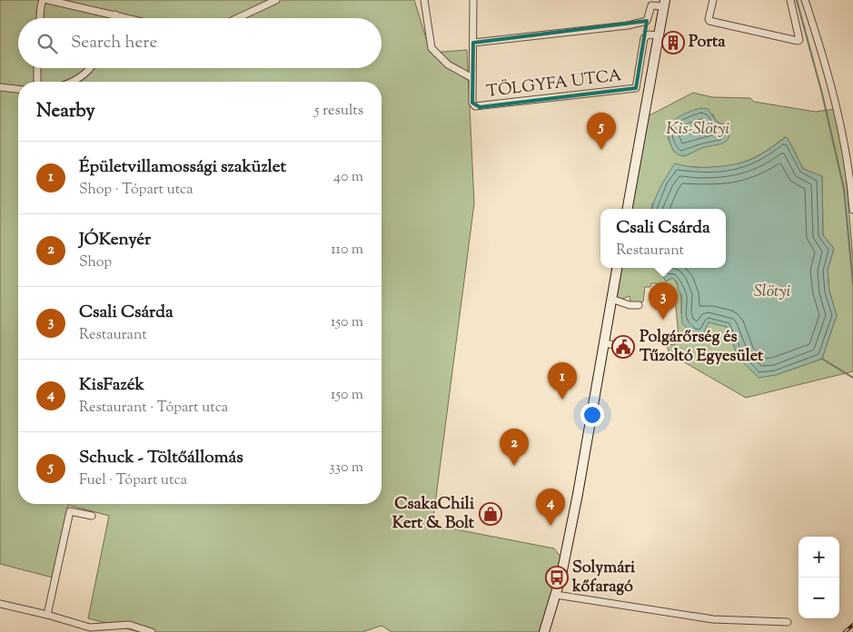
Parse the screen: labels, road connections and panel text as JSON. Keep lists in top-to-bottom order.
{
  "streets": {
    "street": ["TÖLGYFA UTCA"]
  },
  "water": ["Kis-Slötyi", "Slötyi"],
  "places": {
    "building": ["Porta"],
    "public building": ["Polgárőrség és Tűzoltó Egyesület"],
    "shop": ["CsakaChili Kert & Bolt"],
    "bus stop": ["Solymári kőfaragó"]
  },
  "page": {
    "search": "Search here",
    "heading": ["Nearby", "5 results"],
    "pins": [
      "5",
      "3",
      "1",
      "2",
      "4"
    ],
    "list": [
      {
        "mark": "1",
        "name": "Épületvillamossági szaküzlet",
        "note": "Shop · Tópart utca",
        "value": "40 m"
      },
      {
        "mark": "2",
        "name": "JÓKenyér",
        "note": "Shop",
        "value": "110 m"
      },
      {
        "mark": "3",
        "name": "Csali Csárda",
        "note": "Restaurant",
        "value": "150 m"
      },
      {
        "mark": "4",
        "name": "KisFazék",
        "note": "Restaurant · Tópart utca",
        "value": "150 m"
      },
      {
        "mark": "5",
        "name": "Schuck - Töltőállomás",
        "note": "Fuel · Tópart utca",
        "value": "330 m"
      }
    ],
    "popup": ["Csali Csárda", "Restaurant"],
    "map_buttons": ["+", "−"]
  }
}
